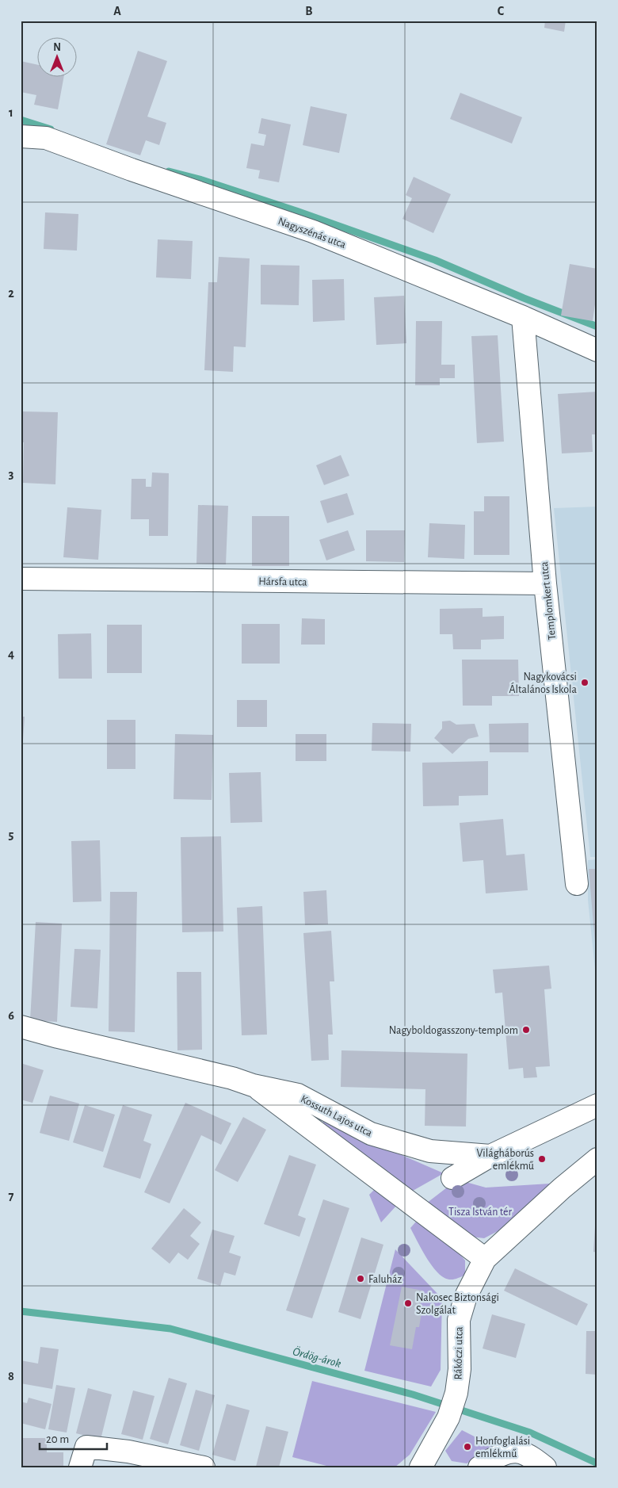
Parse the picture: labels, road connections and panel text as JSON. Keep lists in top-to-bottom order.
{
  "streets": {
    "street": [
      "Nagyszénás utca",
      "Hársfa utca",
      "Templomkert utca",
      "Kossuth Lajos utca",
      "Rákóczi utca"
    ]
  },
  "crossings": [
    ["Nagyszénás utca", "Templomkert utca"],
    ["Hársfa utca", "Templomkert utca"],
    ["Kossuth Lajos utca", "Rákóczi utca"]
  ],
  "water": ["Ördög-árok"],
  "parks": ["Tisza István tér"],
  "places": [
    "Nagykovácsi Általános Iskola",
    "Nagyboldogasszony-templom",
    "Világháborús emlékmű",
    "Faluház",
    "Nakosec Biztonsági Szolgálat",
    "Honfoglalási emlékmű"
  ],
  "scale_bar": "20 m",
  "north": "top",
  "grid": {
    "columns": ["A", "B", "C"],
    "rows": [
      "1",
      "2",
      "3",
      "4",
      "5",
      "6",
      "7",
      "8"
    ]
  }
}
